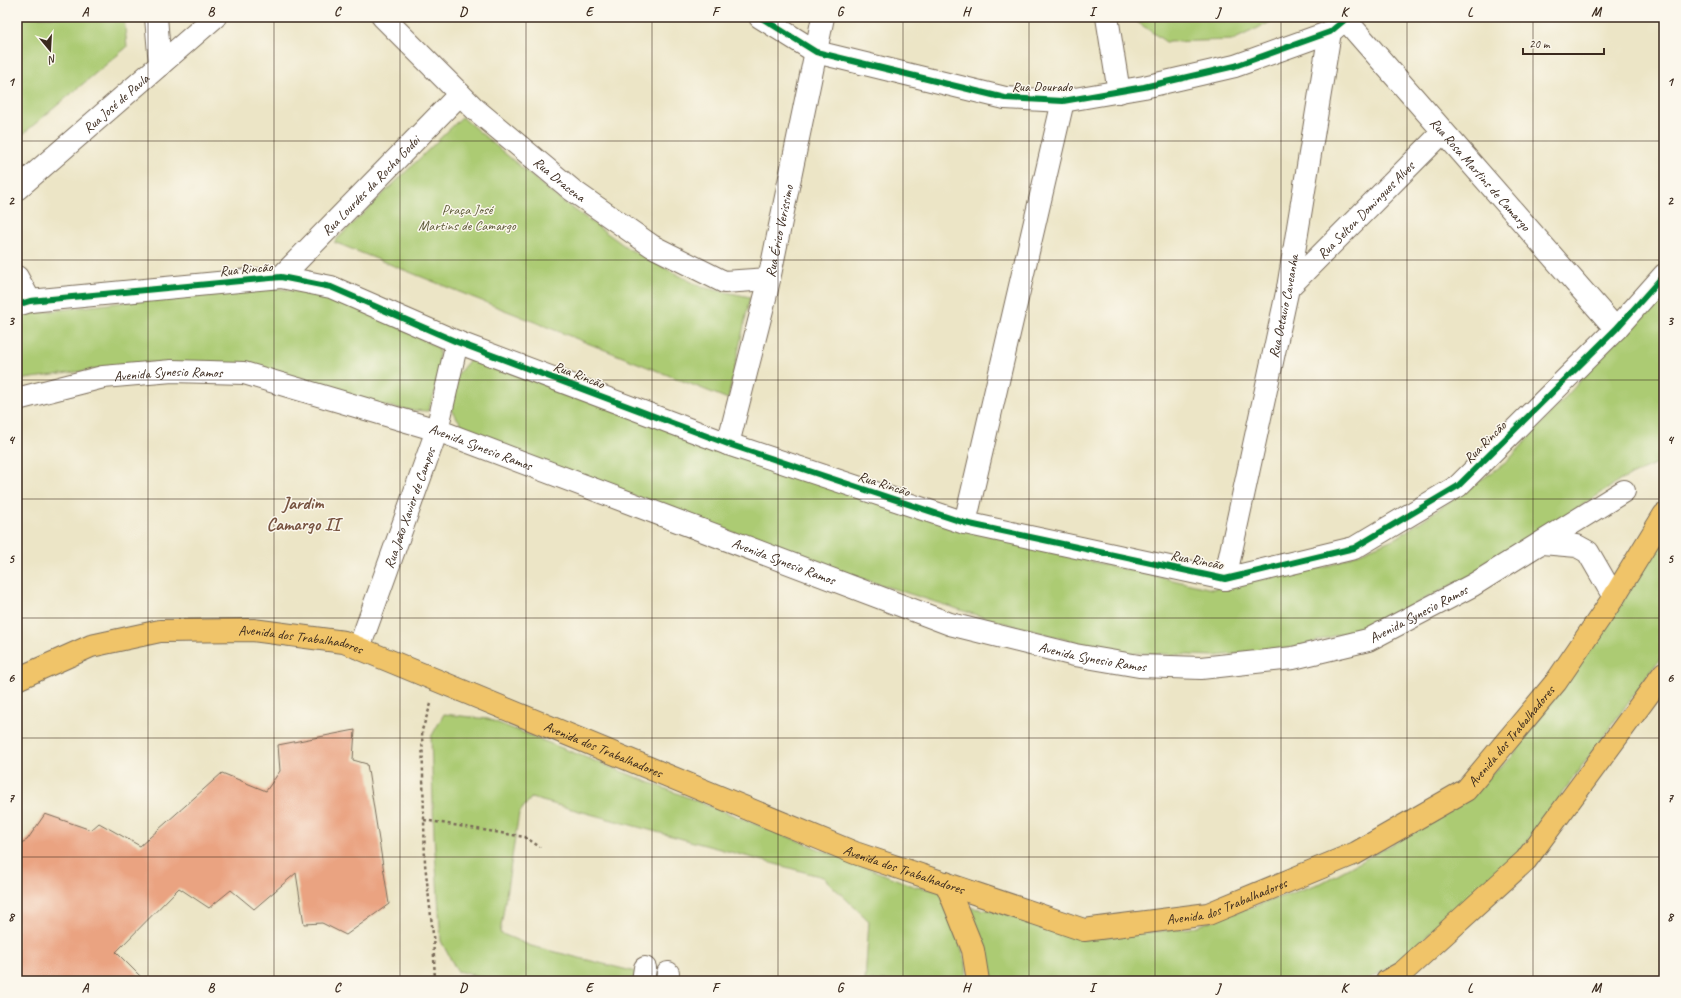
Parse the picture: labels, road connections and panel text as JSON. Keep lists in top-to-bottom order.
{
  "streets": {
    "main road": ["Avenida dos Trabalhadores"],
    "street": [
      "Rua Dourado",
      "Rua José de Paula",
      "Rua Rosa Martins de Camargo",
      "Rua Dracena",
      "Rua Lourdes da Rocha Godoi",
      "Rua Selton Domingues Alves",
      "Rua Érico Verissimo",
      "Rua Rincão",
      "Rua Octavio Caveanha",
      "Avenida Synesio Ramos",
      "Rua João Xavier de Campos"
    ]
  },
  "crossings": [
    ["Rua Dourado", "Rua Rosa Martins de Camargo"],
    ["Rua Dourado", "Rua Érico Verissimo"],
    ["Rua Dourado", "Rua Octavio Caveanha"],
    ["Rua Rosa Martins de Camargo", "Rua Selton Domingues Alves"],
    ["Rua Rosa Martins de Camargo", "Rua Rincão"],
    ["Rua Rosa Martins de Camargo", "Rua Octavio Caveanha"],
    ["Rua Dracena", "Rua Lourdes da Rocha Godoi"],
    ["Rua Dracena", "Rua Érico Verissimo"],
    ["Rua Lourdes da Rocha Godoi", "Rua Rincão"],
    ["Rua Selton Domingues Alves", "Rua Octavio Caveanha"],
    ["Rua Érico Verissimo", "Rua Rincão"],
    ["Rua Rincão", "Rua Octavio Caveanha"],
    ["Rua Rincão", "Rua João Xavier de Campos"],
    ["Avenida Synesio Ramos", "Rua João Xavier de Campos"],
    ["Rua João Xavier de Campos", "Avenida dos Trabalhadores"]
  ],
  "districts": ["Jardim Camargo II"],
  "parks": ["Praça José Martins de Camargo"],
  "scale_bar": "20 m",
  "north": "bottom",
  "grid": {
    "columns": [
      "A",
      "B",
      "C",
      "D",
      "E",
      "F",
      "G",
      "H",
      "I",
      "J",
      "K",
      "L",
      "M"
    ],
    "rows": [
      "1",
      "2",
      "3",
      "4",
      "5",
      "6",
      "7",
      "8"
    ]
  }
}
